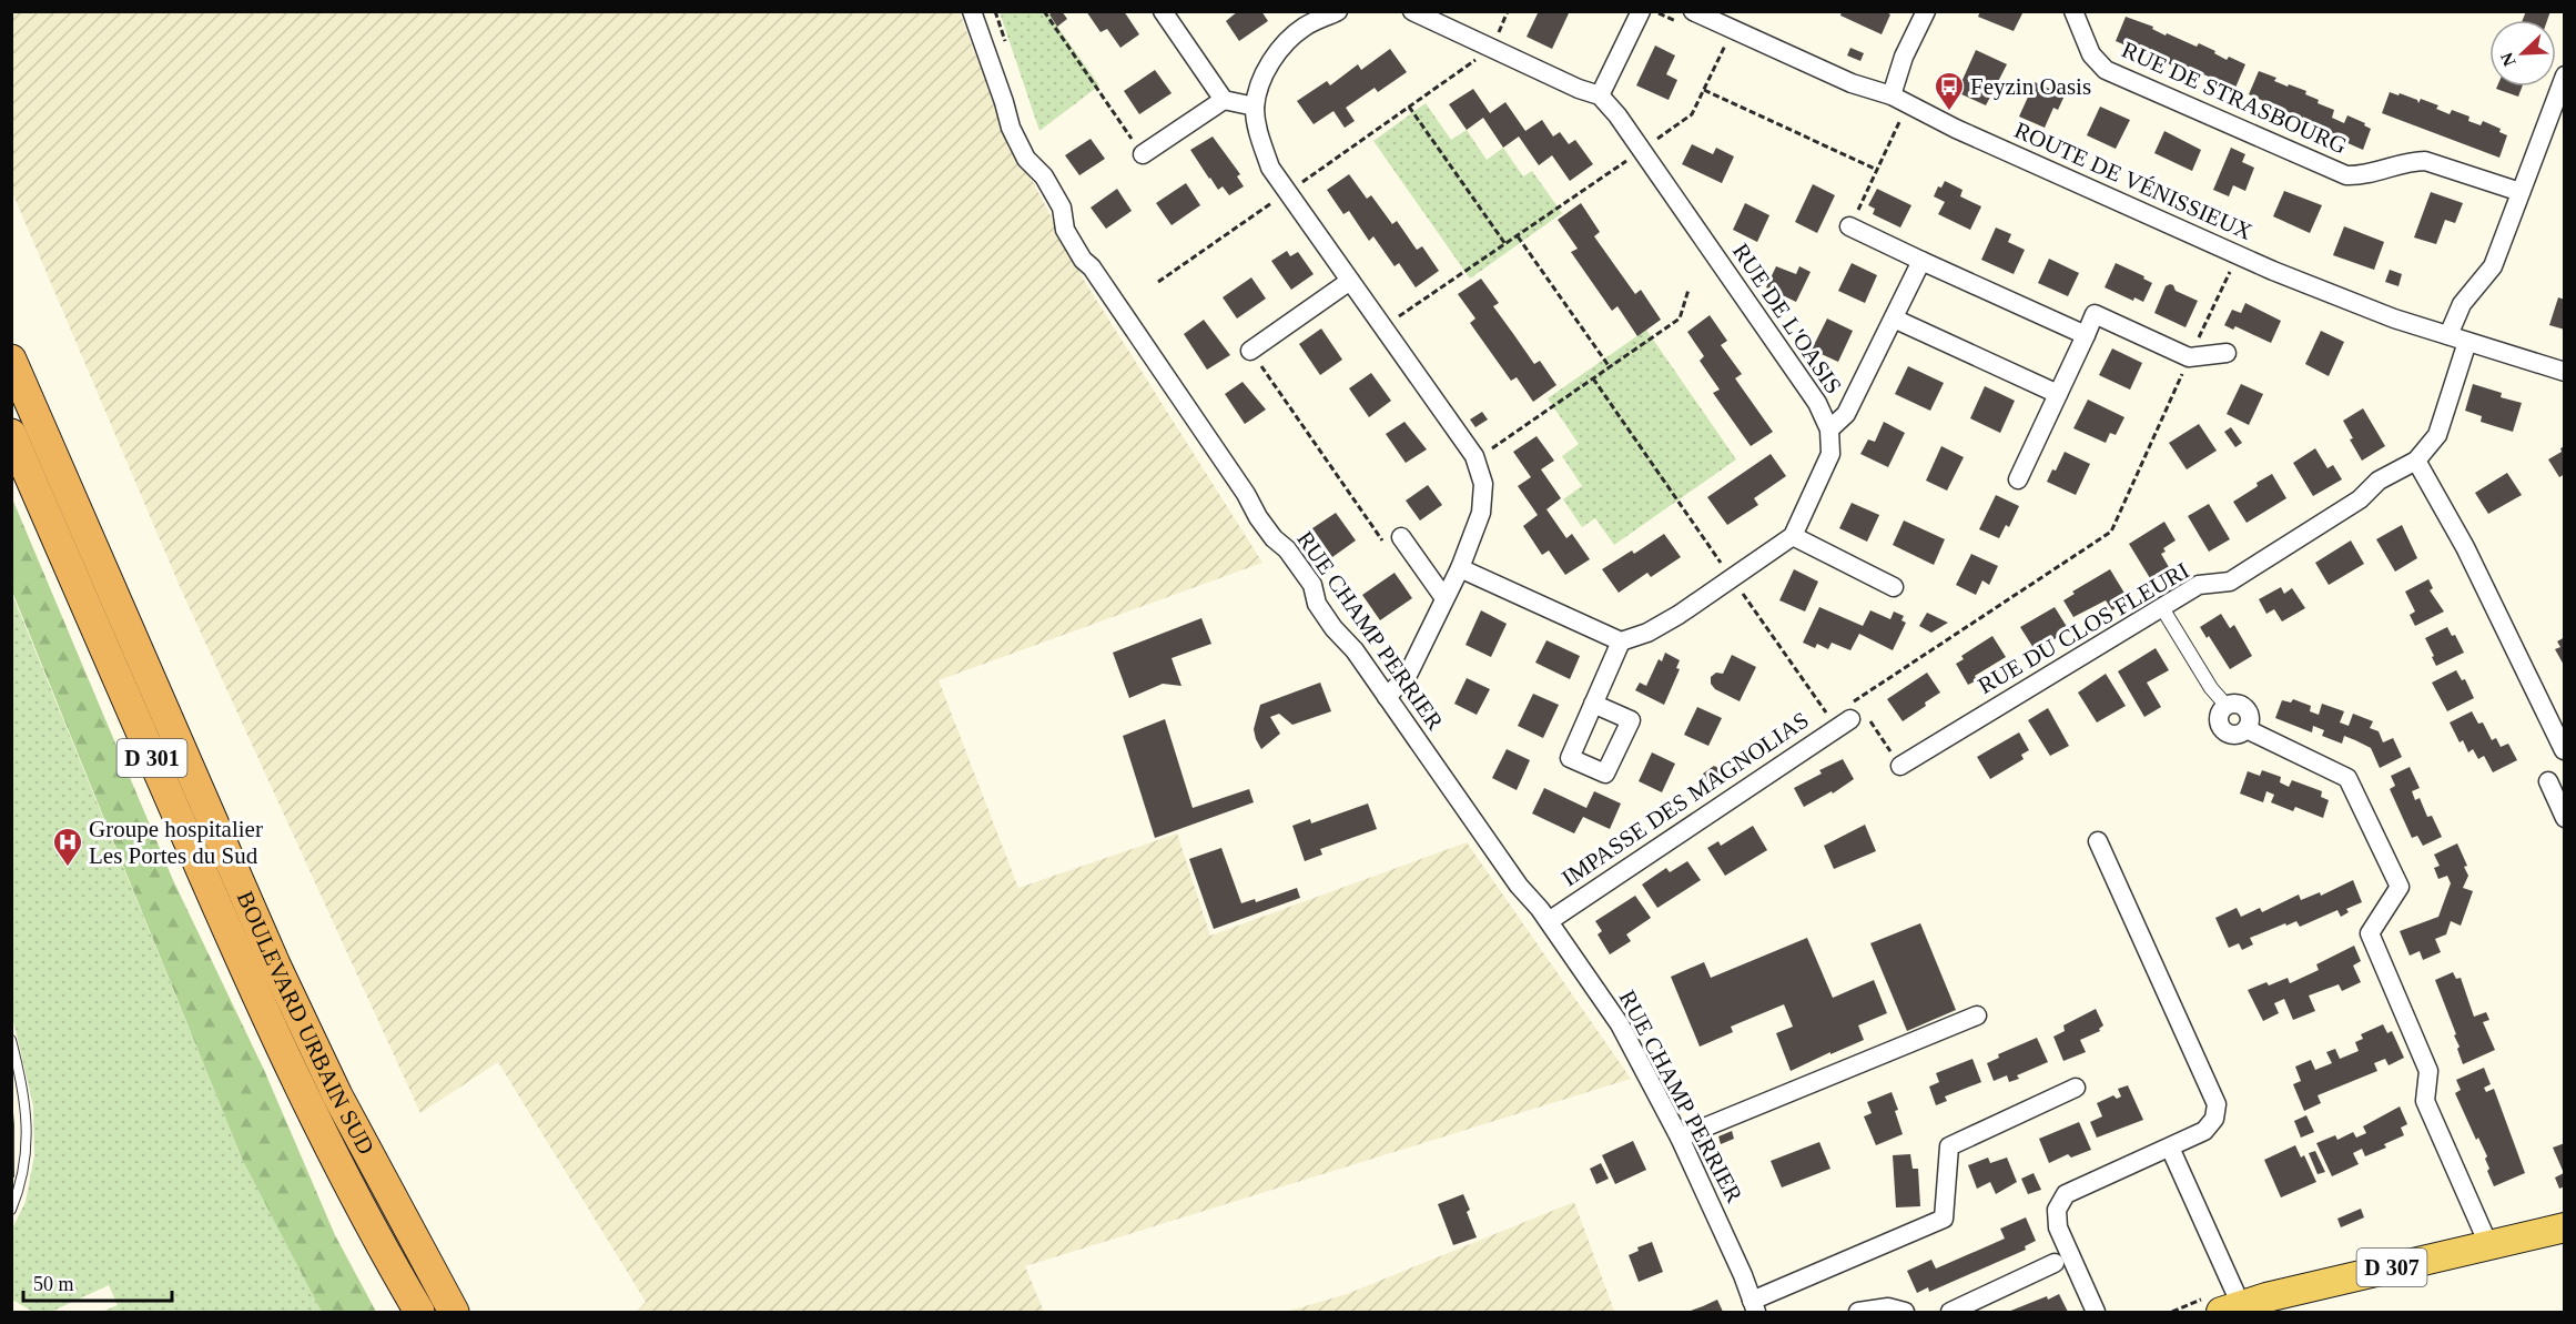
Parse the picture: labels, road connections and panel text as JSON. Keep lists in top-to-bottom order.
{
  "streets": {
    "highway": ["D 301", "BOULEVARD URBAIN SUD"],
    "main road": ["D 307"],
    "street": [
      "RUE DE STRASBOURG",
      "ROUTE DE VÉNISSIEUX",
      "RUE DE L'OASIS",
      "RUE DU CLOS FLEURI",
      "RUE CHAMP PERRIER",
      "IMPASSE DES MAGNOLIAS"
    ]
  },
  "crossings": [
    ["ROUTE DE VÉNISSIEUX", "RUE DU CLOS FLEURI"],
    ["RUE CHAMP PERRIER", "IMPASSE DES MAGNOLIAS"]
  ],
  "places": {
    "bus stop": ["Feyzin Oasis"],
    "hospital": ["Groupe hospitalier Les Portes du Sud"]
  },
  "scale_bar": "50 m",
  "north": "bottom left"
}
